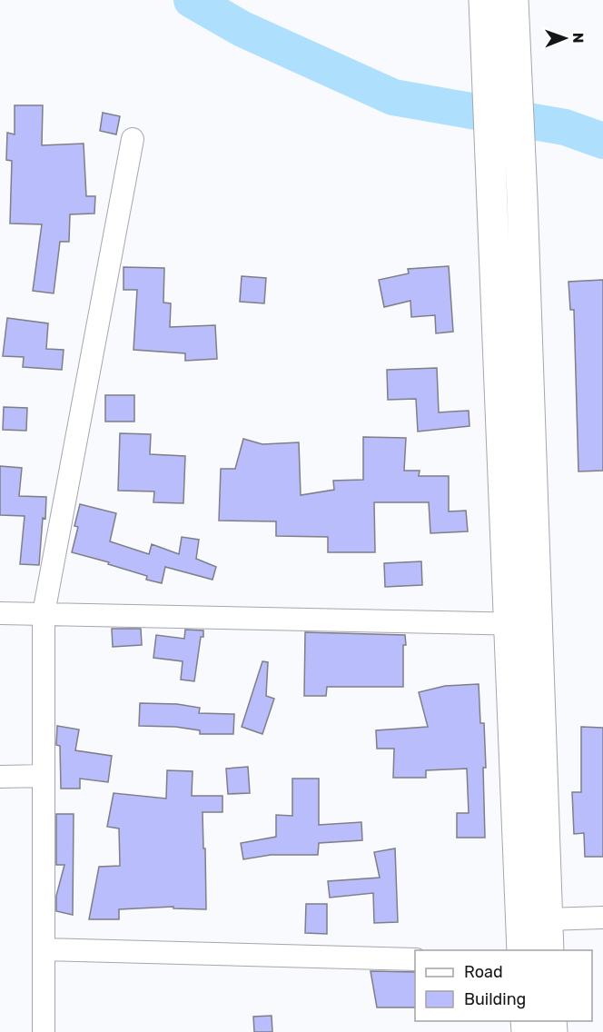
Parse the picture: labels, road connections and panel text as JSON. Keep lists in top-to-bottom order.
{
  "legend": ["Road", "Building"],
  "north": "right"
}
